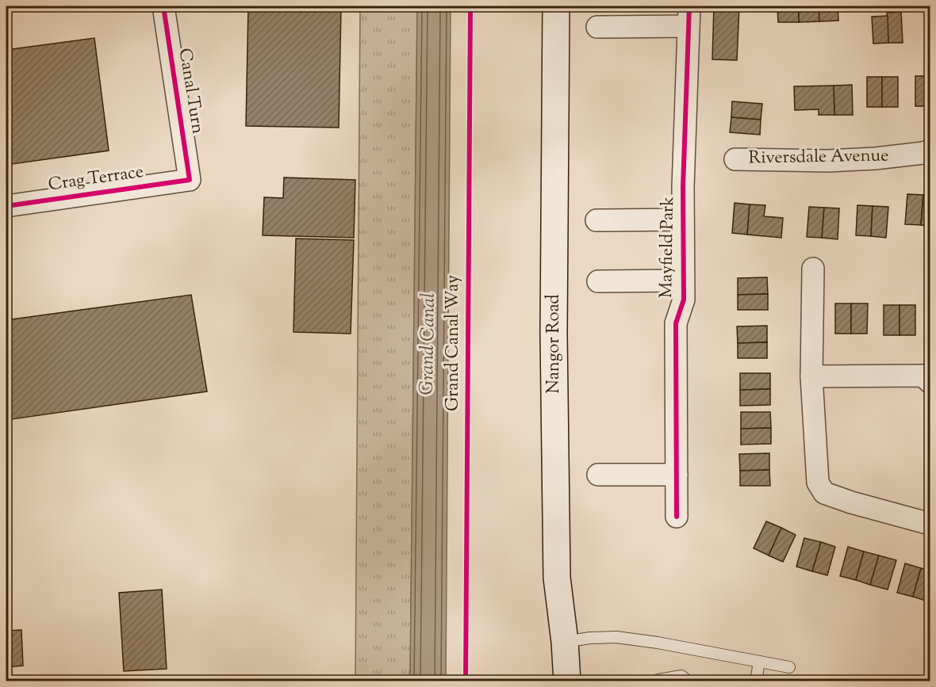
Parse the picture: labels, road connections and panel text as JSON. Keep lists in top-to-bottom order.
{
  "streets": {
    "main road": ["Nangor Road"],
    "street": [
      "Canal Turn",
      "Riversdale Avenue",
      "Crag Terrace",
      "Mayfield Park"
    ],
    "cycle path": ["Grand Canal Way"]
  },
  "crossings": [
    ["Canal Turn", "Crag Terrace"]
  ],
  "water": ["Grand Canal"]
}
